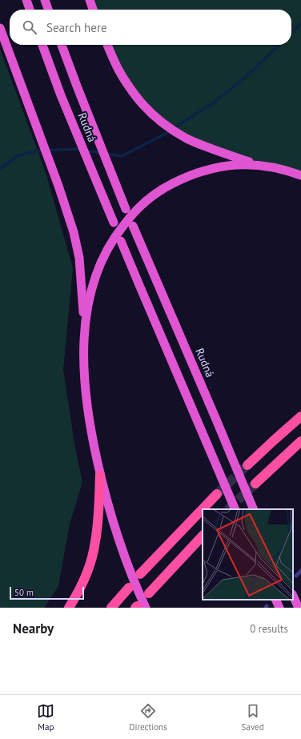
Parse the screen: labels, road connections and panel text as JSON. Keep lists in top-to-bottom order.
{
  "streets": {
    "highway": ["Rudná"]
  },
  "scale_bar": "50 m",
  "page": {
    "search": "Search here",
    "scale": "50 m",
    "heading": ["Nearby", "0 results"],
    "nav": ["Map", "Directions", "Saved"]
  }
}
